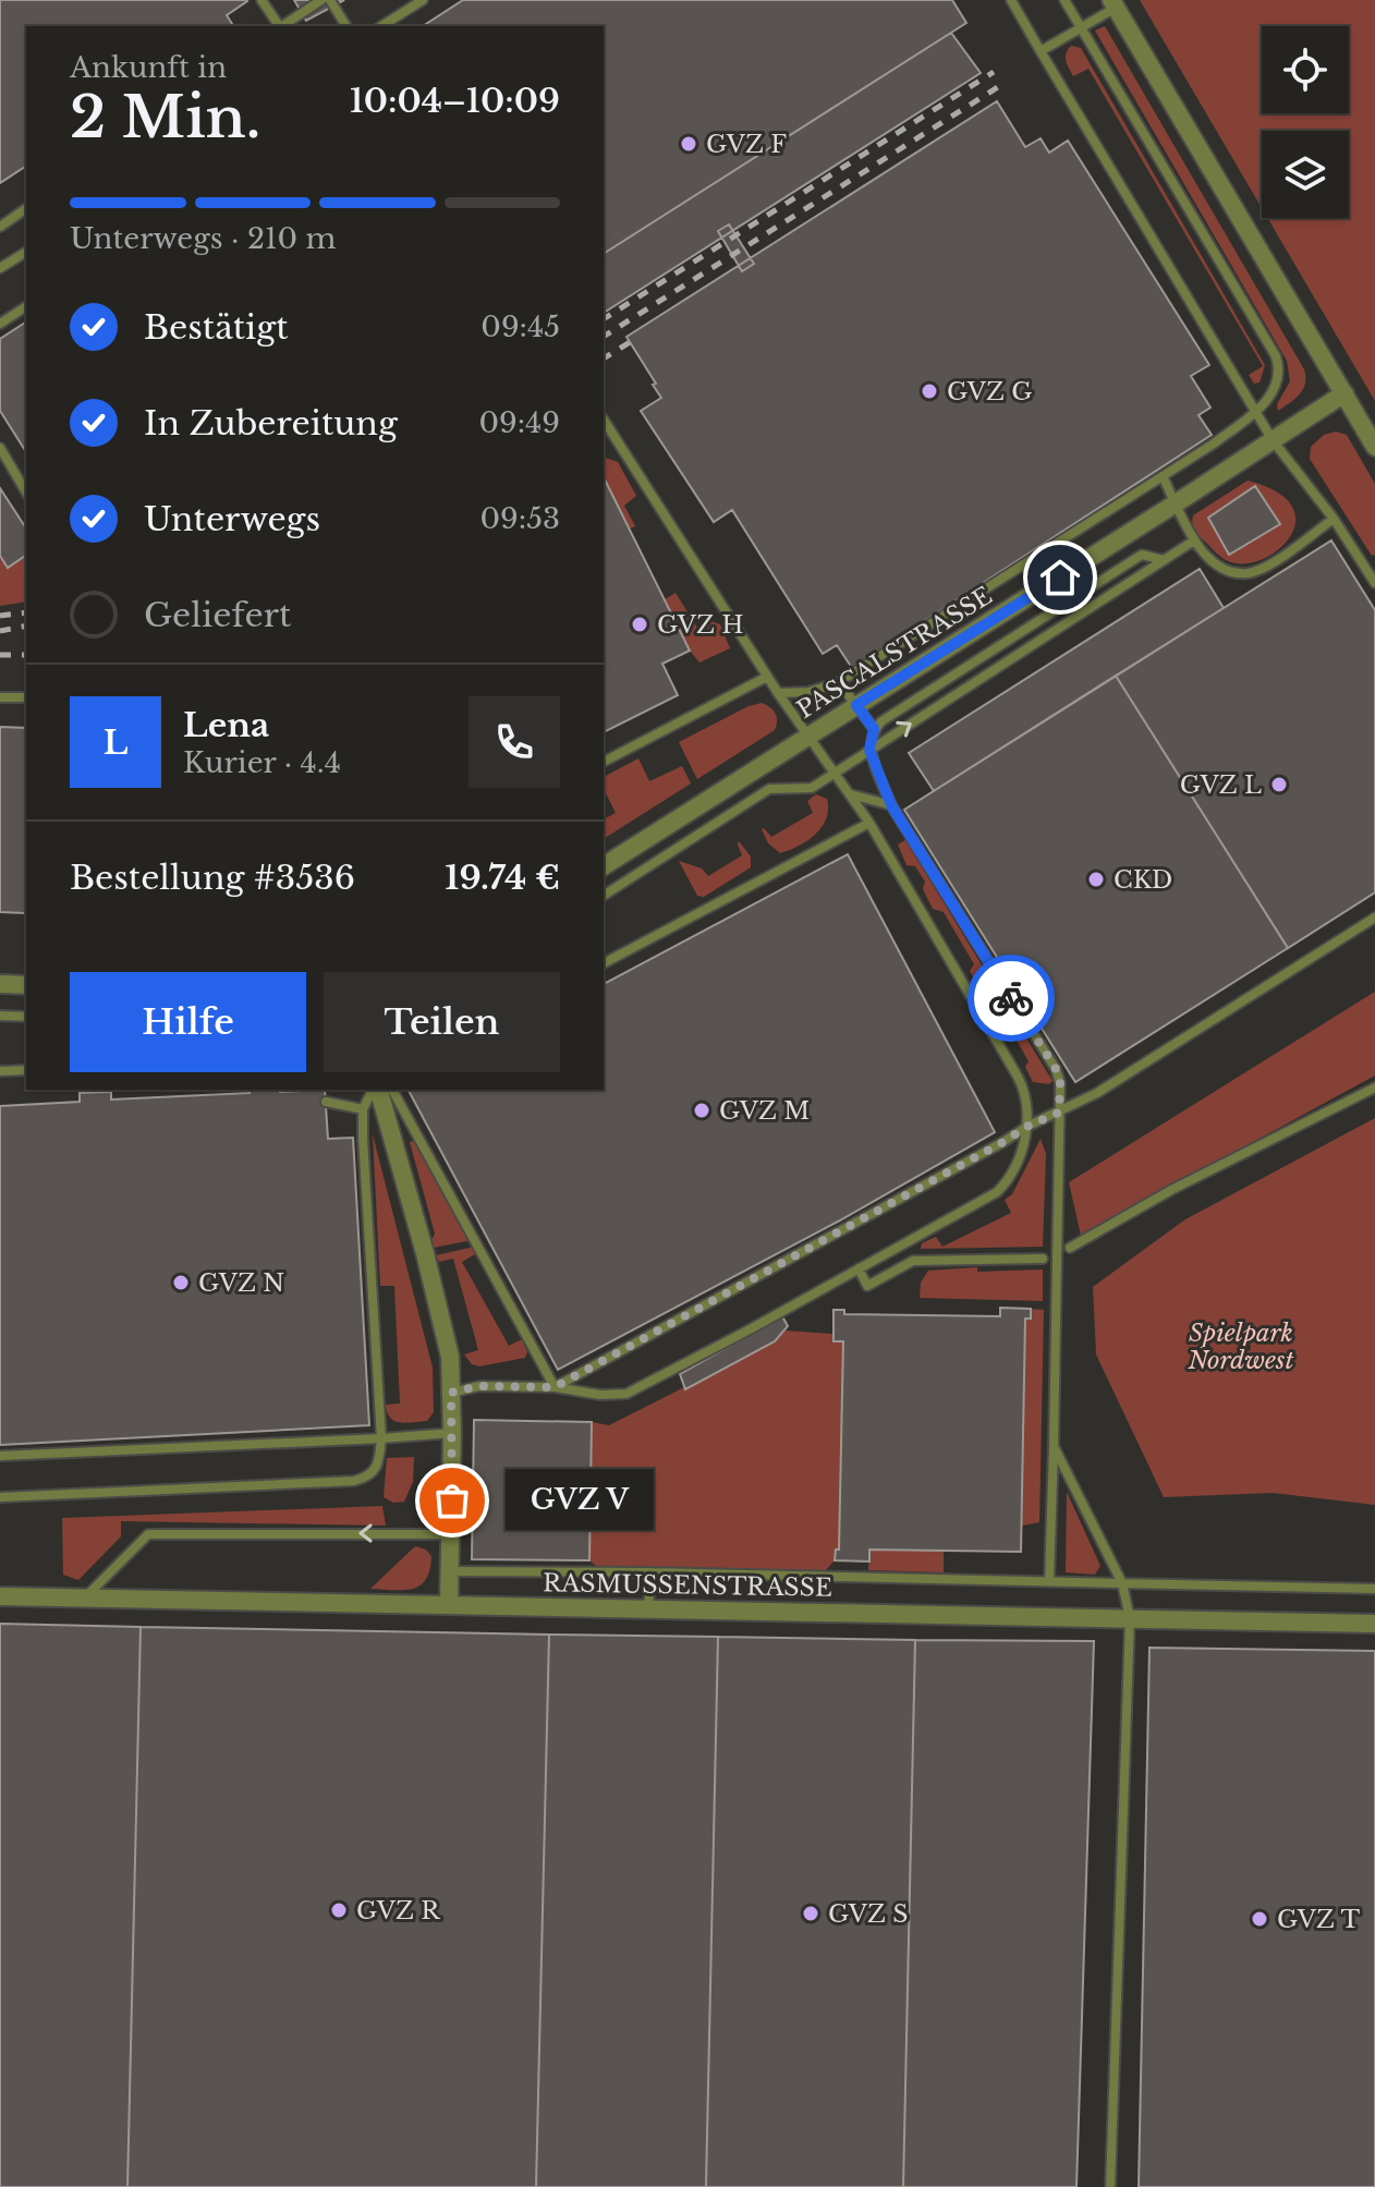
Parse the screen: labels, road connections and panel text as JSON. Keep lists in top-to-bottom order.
{
  "streets": {
    "street": ["PASCALSTRASSE", "RASMUSSENSTRASSE"]
  },
  "parks": ["Spielpark Nordwest"],
  "places": [
    "GVZ F",
    "GVZ G",
    "GVZ H",
    "GVZ L",
    "CKD",
    "GVZ M",
    "GVZ N",
    "GVZ V",
    "GVZ R",
    "GVZ S",
    "GVZ T"
  ],
  "page": {
    "heading": ["2 Min.", "Ankunft in", "10:04–10:09"],
    "panel": [
      "Lena",
      "Kurier · 4.4",
      "Bestellung #3536",
      "19.74 €"
    ],
    "bar": "Unterwegs · 210 m",
    "list": [
      ["Bestätigt", "09:45"],
      ["In Zubereitung", "09:49"],
      ["Unterwegs", "09:53"],
      "Geliefert"
    ],
    "round": "L",
    "buttons": ["Hilfe", "Teilen"],
    "bubble": "GVZ V"
  }
}
